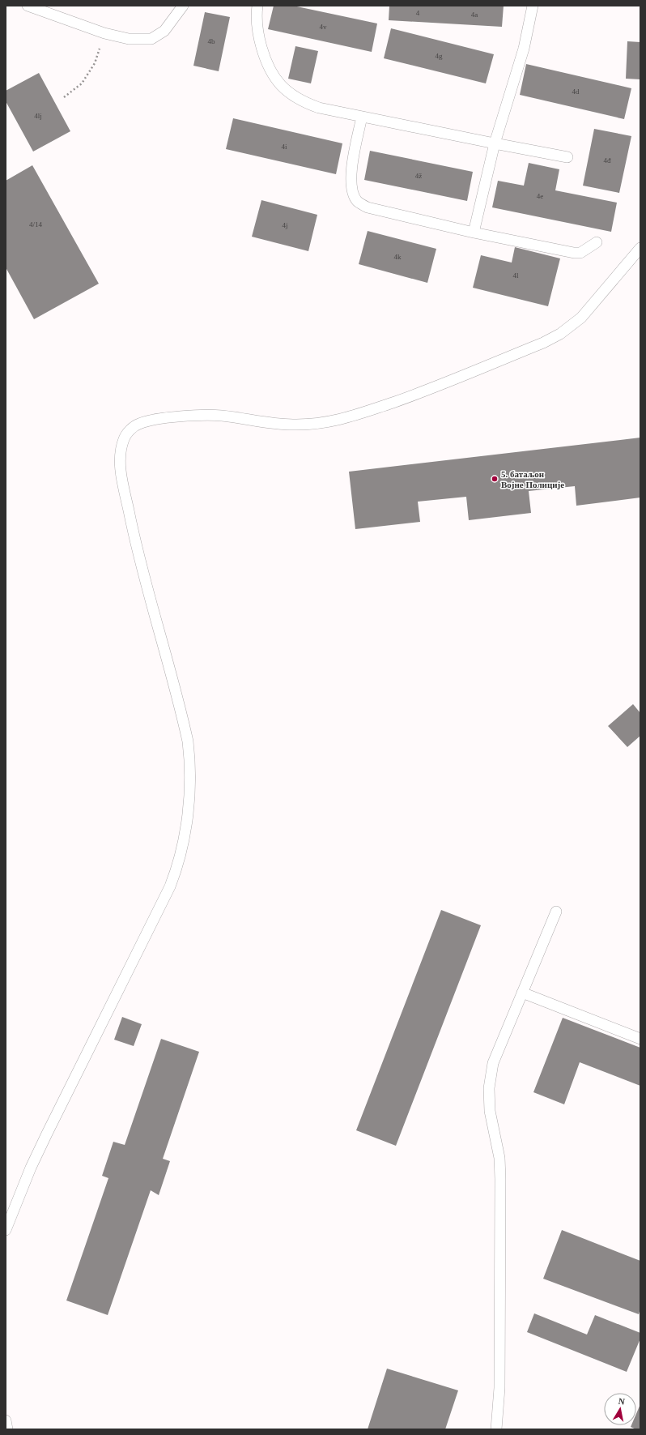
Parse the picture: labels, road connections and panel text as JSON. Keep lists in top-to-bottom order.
{
  "places": ["5. батаљон Војне Полиције"],
  "house_numbers": [
    "4",
    "4a",
    "4v",
    "4b",
    "4g",
    "4d",
    "4lj",
    "4i",
    "4đ",
    "4ž",
    "4e",
    "4/14",
    "4j",
    "4k",
    "4l"
  ],
  "north": "top"
}
